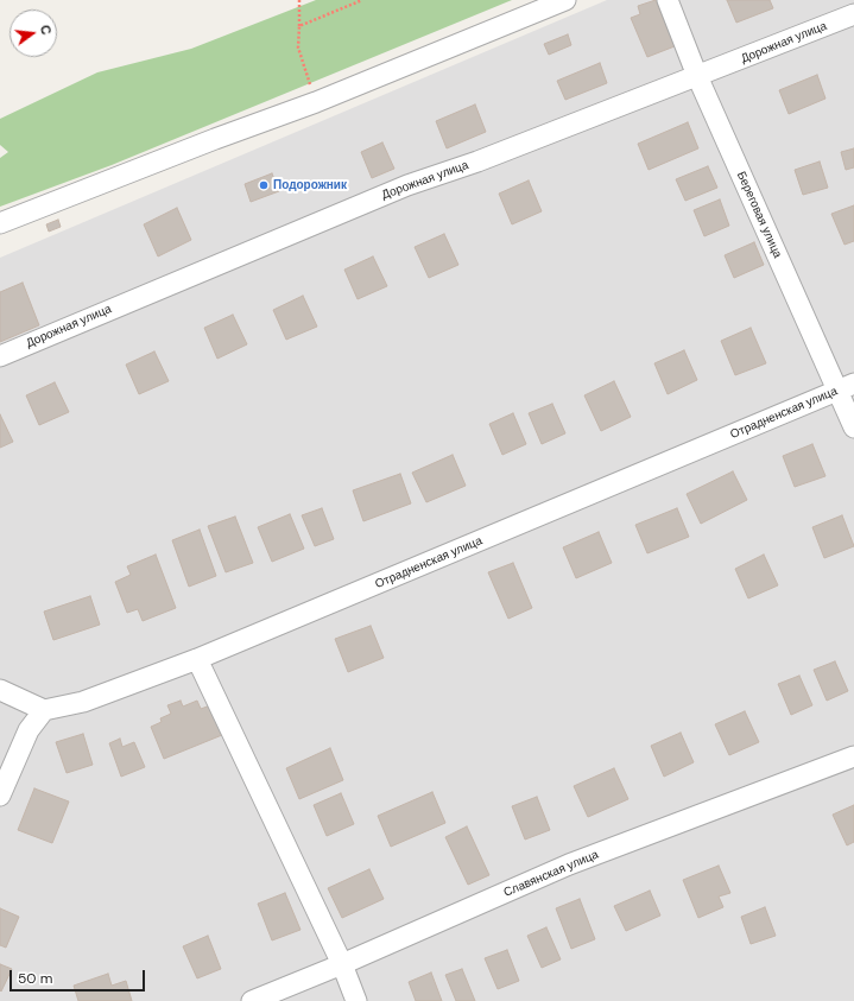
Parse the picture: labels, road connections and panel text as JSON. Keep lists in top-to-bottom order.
{
  "streets": {
    "street": [
      "Дорожная улица",
      "Береговая улица",
      "Отрадненская улица",
      "Славянская улица"
    ]
  },
  "crossings": [
    ["Дорожная улица", "Береговая улица"],
    ["Береговая улица", "Отрадненская улица"]
  ],
  "places": ["Подорожник"],
  "scale_bar": "50 m",
  "north": "right"
}
